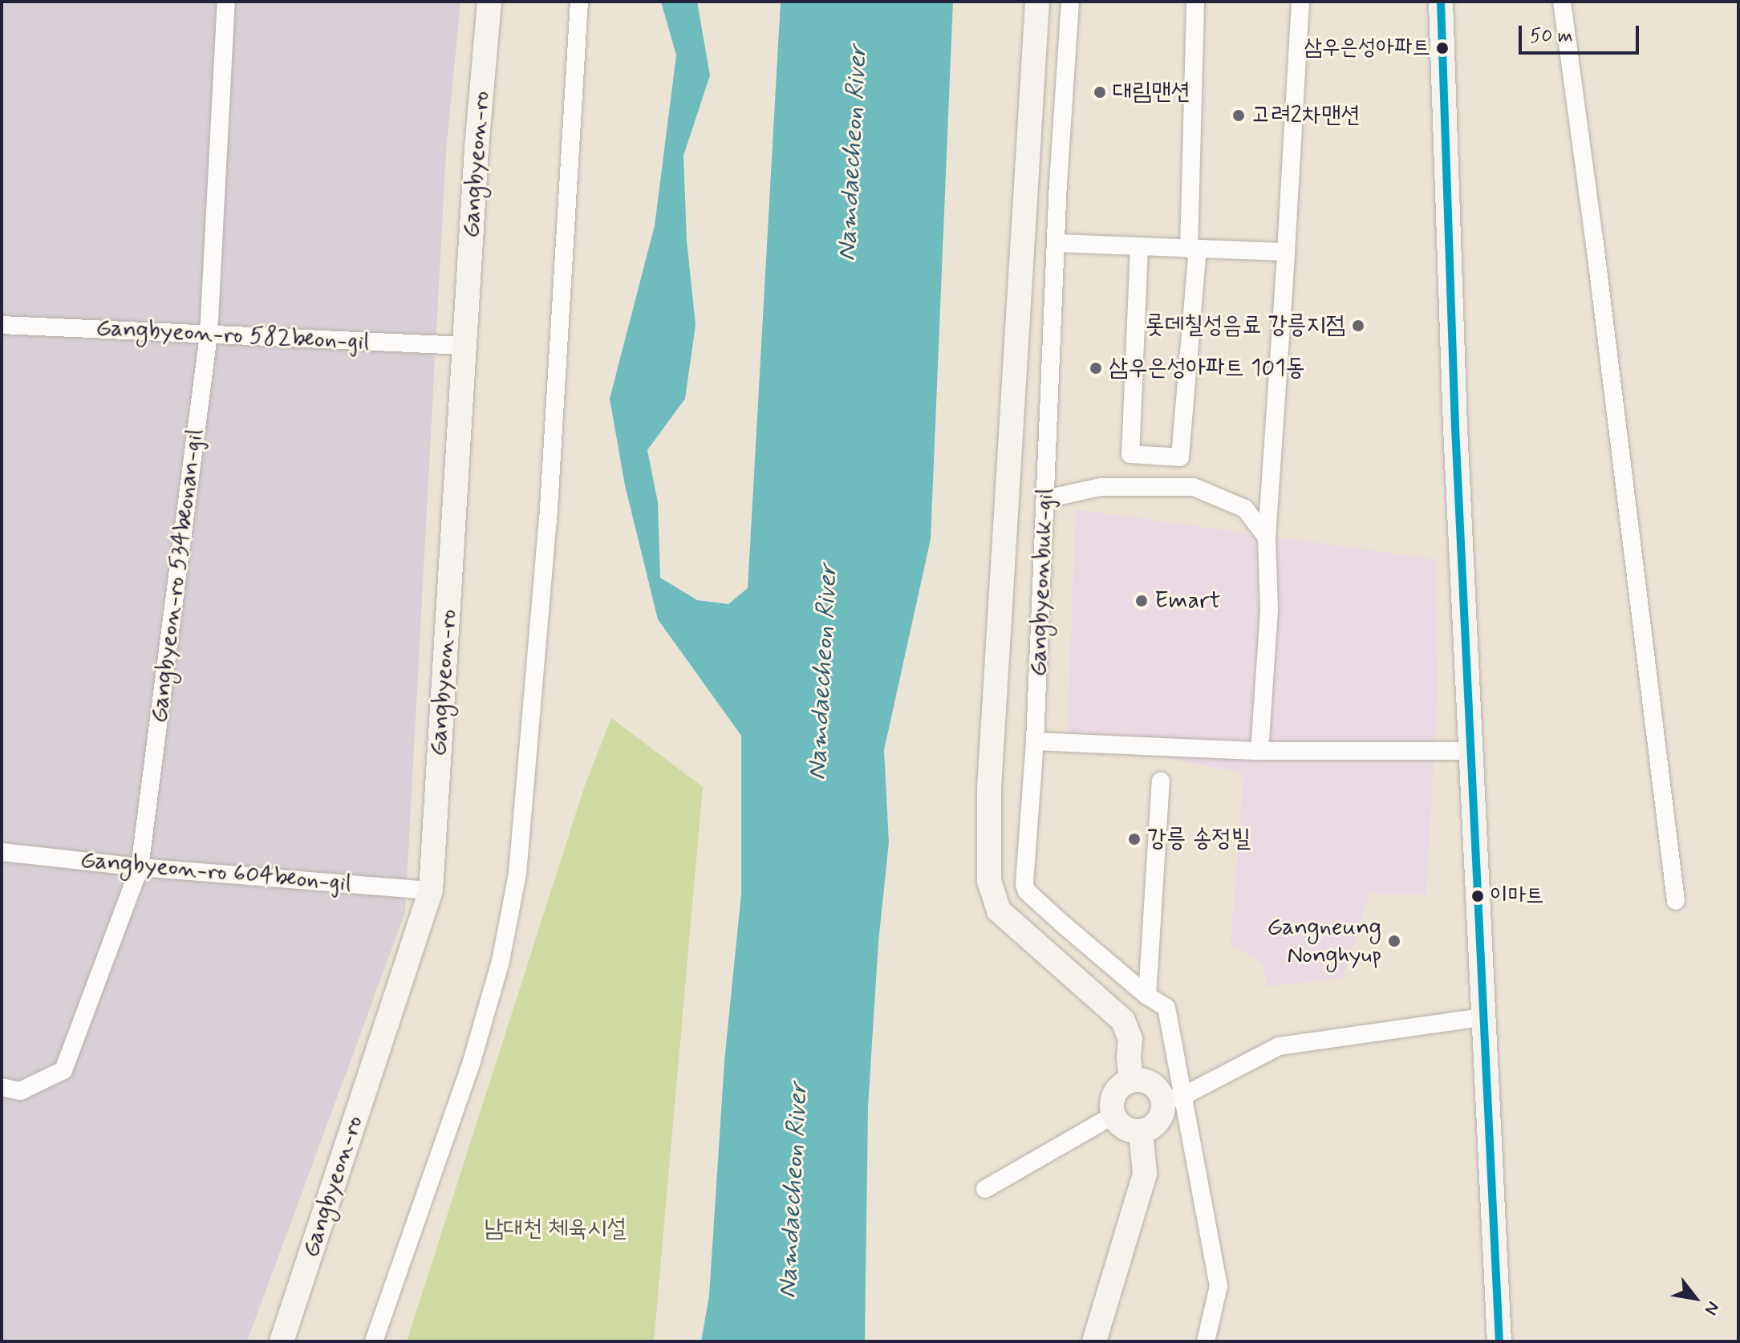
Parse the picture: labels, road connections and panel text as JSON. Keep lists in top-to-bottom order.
{
  "streets": {
    "street": [
      "Gangbyeon-ro",
      "Gangbyeon-ro 582beon-gil",
      "Gangbyeon-ro 534beonan-gil",
      "Gangbyeonbuk-gil",
      "Gangbyeon-ro 604beon-gil"
    ]
  },
  "crossings": [
    ["Gangbyeon-ro", "Gangbyeon-ro 582beon-gil"],
    ["Gangbyeon-ro", "Gangbyeon-ro 604beon-gil"],
    ["Gangbyeon-ro 582beon-gil", "Gangbyeon-ro 534beonan-gil"],
    ["Gangbyeon-ro 534beonan-gil", "Gangbyeon-ro 604beon-gil"]
  ],
  "water": ["Namdaecheon River"],
  "parks": ["남대천 체육시설"],
  "places": [
    "삼우은성아파트",
    "대림맨션",
    "고려2차맨션",
    "롯데칠성음료 강릉지점",
    "삼우은성아파트 101동",
    "Emart",
    "강릉 송정빌",
    "이마트",
    "Gangneung Nonghyup"
  ],
  "scale_bar": "50 m",
  "north": "bottom right"
}
